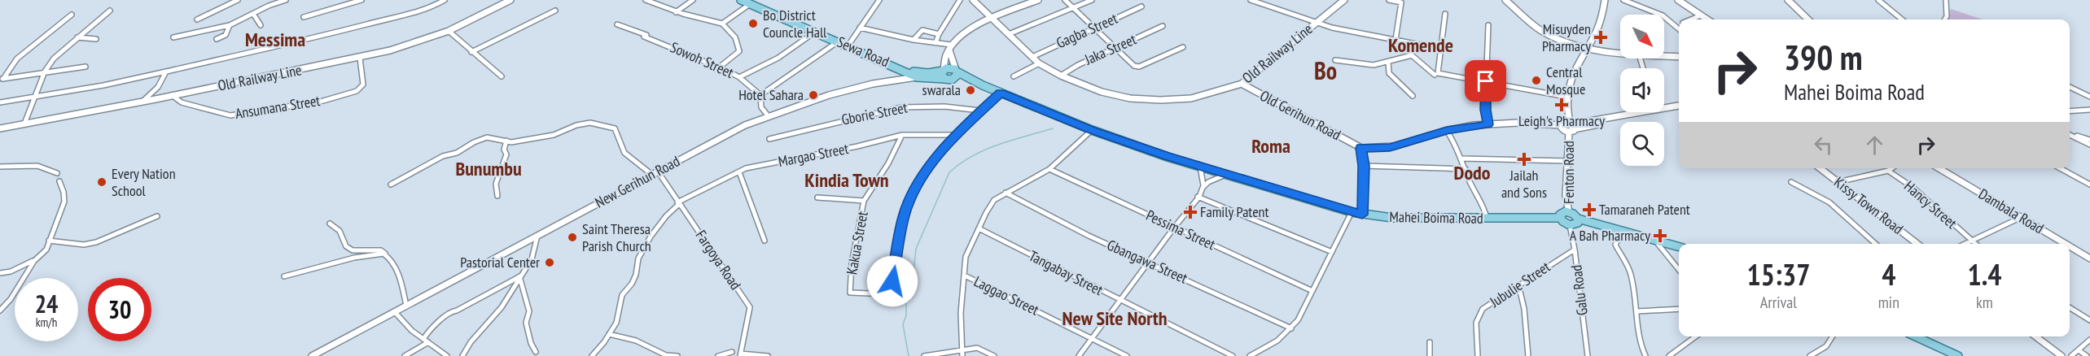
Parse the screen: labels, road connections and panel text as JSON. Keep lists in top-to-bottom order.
{
  "streets": {
    "main road": ["Sewa Road", "Mahei Boima Road"],
    "street": [
      "Gagba Street",
      "Jaka Street",
      "Old Railway Line",
      "Sowoh Street",
      "Ansumana Street",
      "Gborie Street",
      "Old Gerihun Road",
      "Margao Street",
      "Fenton Road",
      "New Gerihun Road",
      "Hancy Street",
      "Kissy Town Road",
      "Dambala Road",
      "Pessima Street",
      "Kakua Street",
      "Fargoya Road",
      "Gbangawa Street",
      "Tangabay Street",
      "Jubulie Street",
      "Galu Road",
      "Laggao Street"
    ]
  },
  "crossings": [
    ["Gagba Street", "Old Railway Line"],
    ["Jaka Street", "Old Railway Line"],
    ["Old Railway Line", "Ansumana Street"],
    ["Old Railway Line", "Old Gerihun Road"],
    ["Sowoh Street", "New Gerihun Road"],
    ["Old Gerihun Road", "Fenton Road"],
    ["Margao Street", "Kakua Street"],
    ["Margao Street", "Fargoya Road"],
    ["Fenton Road", "Mahei Boima Road"],
    ["Fenton Road", "Galu Road"],
    ["New Gerihun Road", "Fargoya Road"],
    ["Mahei Boima Road", "Galu Road"],
    ["Jubulie Street", "Galu Road"]
  ],
  "districts": [
    "Messima",
    "Komende",
    "Bo",
    "Roma",
    "Bunumbu",
    "Dodo",
    "Kindia Town",
    "New Site North"
  ],
  "places": {
    "other": [
      "Bo District Councle Hall",
      "Central Mosque",
      "swarala",
      "Hotel Sahara",
      "Every Nation School",
      "Saint Theresa Parish Church",
      "Pastorial Center"
    ],
    "health": [
      "Misuyden Pharmacy",
      "Leigh's Pharmacy",
      "Jailah and Sons",
      "Tamaraneh Patent",
      "Family Patent",
      "A Bah Pharmacy"
    ]
  },
  "north": "bottom right",
  "page": {
    "turn": ["390 m", "Mahei Boima Road"],
    "eta": [
      "15:37",
      "Arrival",
      "4",
      "min",
      "1.4",
      "km"
    ],
    "speed": "24 km/h",
    "limit": "30"
  }
}
